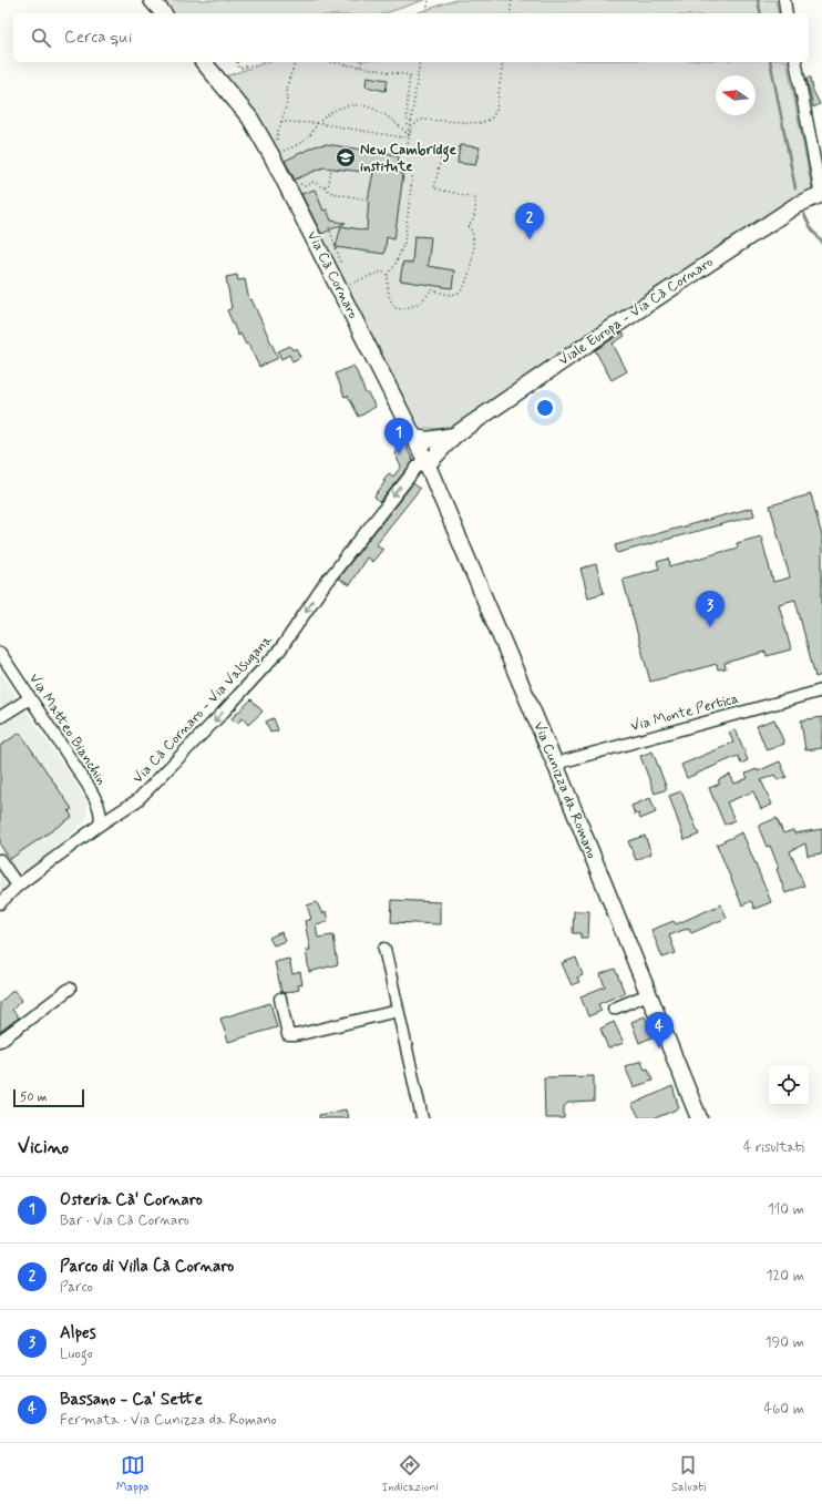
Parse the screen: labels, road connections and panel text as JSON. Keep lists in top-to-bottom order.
{
  "streets": {
    "main road": ["Via Cà Cornaro", "Viale Europa - Via Cà Cornaro", "Via Cunizza da Romano"],
    "street": ["Via Cà Cornaro - Via Valsugana", "Via Monte Pertica", "Via Matteo Bianchin"]
  },
  "crossings": [
    ["Via Cà Cornaro", "Via Cà Cornaro - Via Valsugana"],
    ["Via Cà Cornaro", "Via Cunizza da Romano"],
    ["Via Cà Cornaro - Via Valsugana", "Via Matteo Bianchin"],
    ["Via Cà Cornaro - Via Valsugana", "Via Cunizza da Romano"],
    ["Via Monte Pertica", "Via Cunizza da Romano"]
  ],
  "one_way": ["Via Cà Cornaro - Via Valsugana"],
  "places": {
    "school or university": ["New Cambridge institute"]
  },
  "scale_bar": "50 m",
  "north": "left",
  "page": {
    "search": "Cerca qui",
    "pins": [
      "2",
      "1",
      "3",
      "4"
    ],
    "scale": "50 m",
    "heading": ["Vicino", "4 risultati"],
    "list": [
      {
        "mark": "1",
        "name": "Osteria Cà' Cornaro",
        "note": "Bar · Via Cà Cornaro",
        "value": "110 m"
      },
      {
        "mark": "2",
        "name": "Parco di Villa Cà Cornaro",
        "note": "Parco",
        "value": "120 m"
      },
      {
        "mark": "3",
        "name": "Alpes",
        "note": "Luogo",
        "value": "190 m"
      },
      {
        "mark": "4",
        "name": "Bassano - Ca' Sette",
        "note": "Fermata · Via Cunizza da Romano",
        "value": "460 m"
      }
    ],
    "nav": ["Mappa", "Indicazioni", "Salvati"]
  }
}
